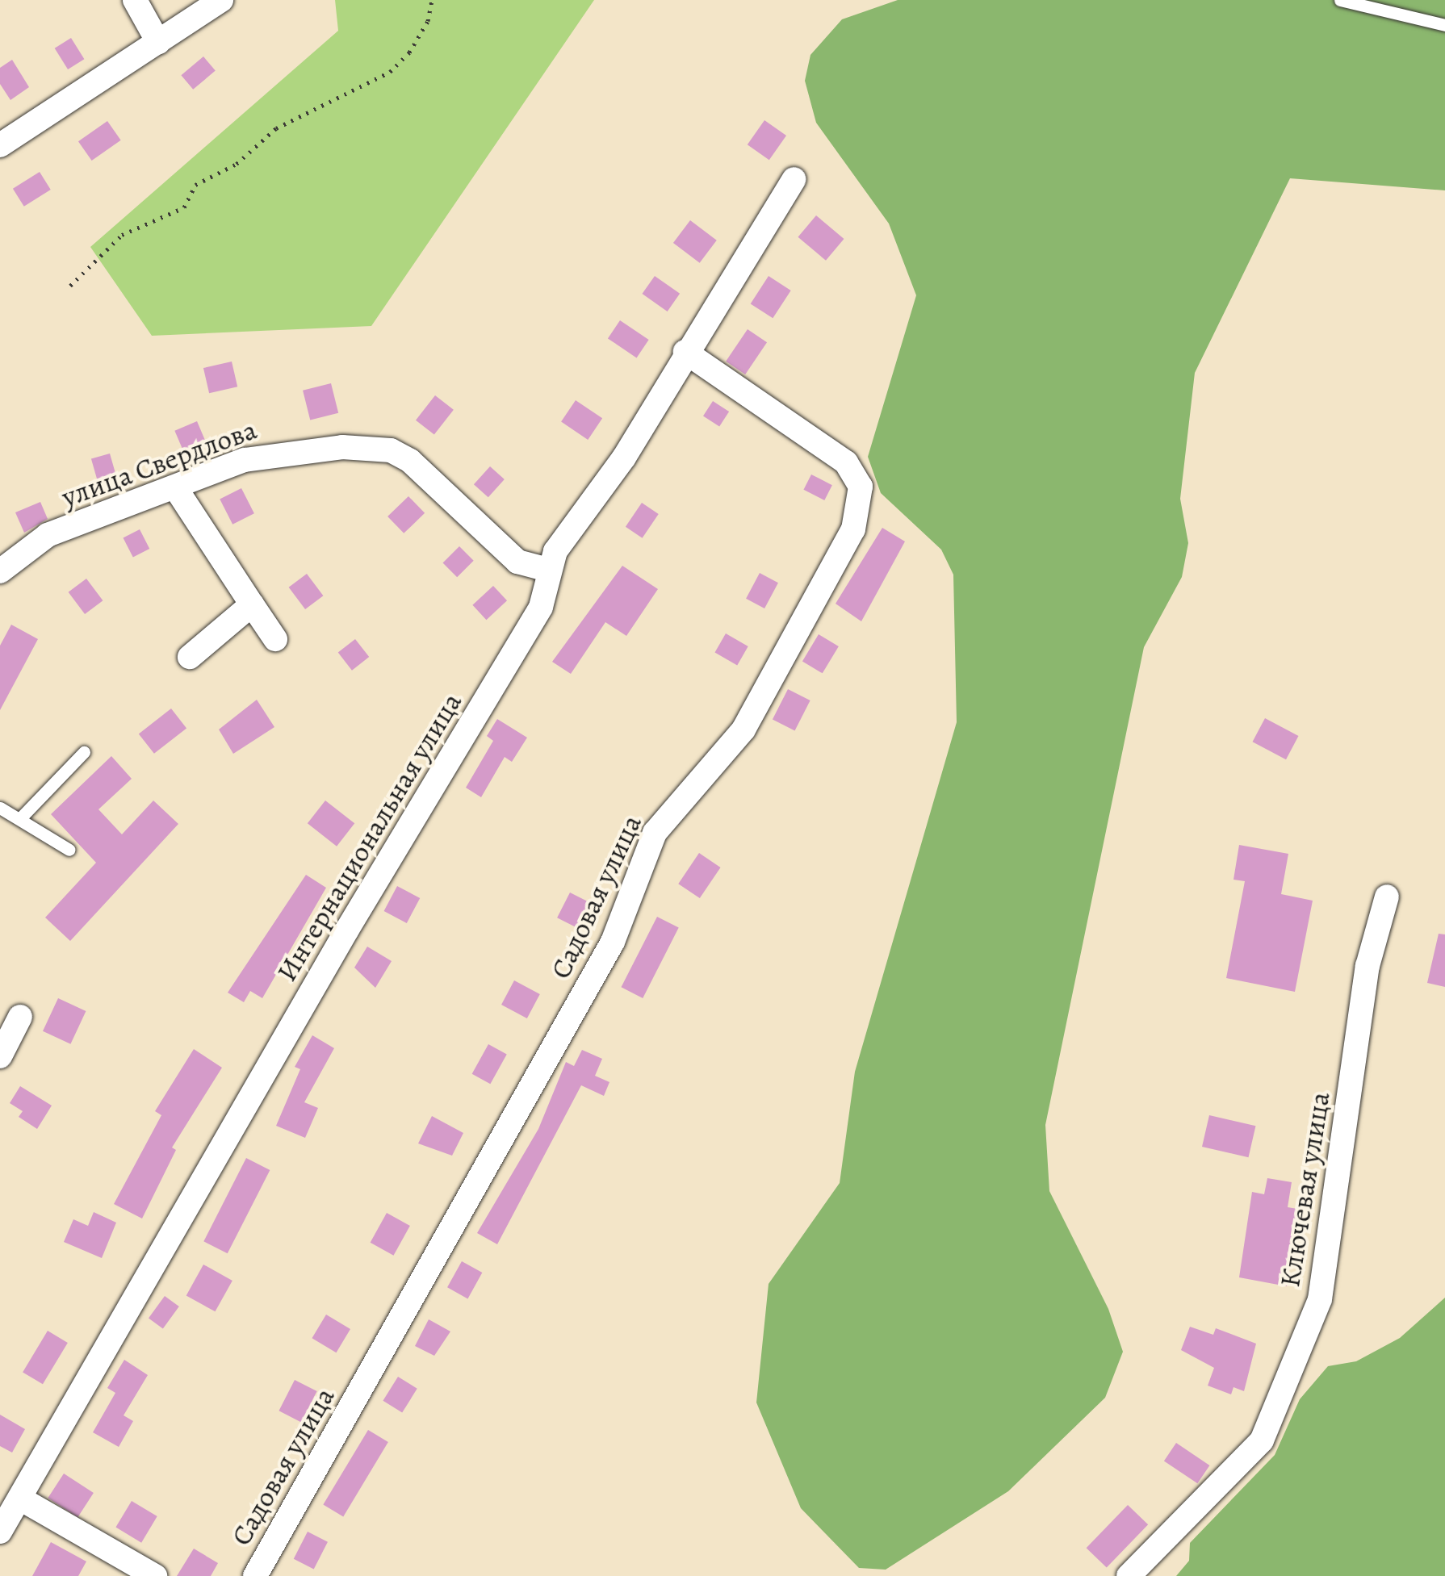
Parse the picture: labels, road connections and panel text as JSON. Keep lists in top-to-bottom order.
{
  "streets": {
    "street": [
      "улица Свердлова",
      "Интернациональная улица",
      "Садовая улица",
      "Ключевая улица"
    ]
  },
  "crossings": [
    ["улица Свердлова", "Интернациональная улица"],
    ["Интернациональная улица", "Садовая улица"]
  ]
}
